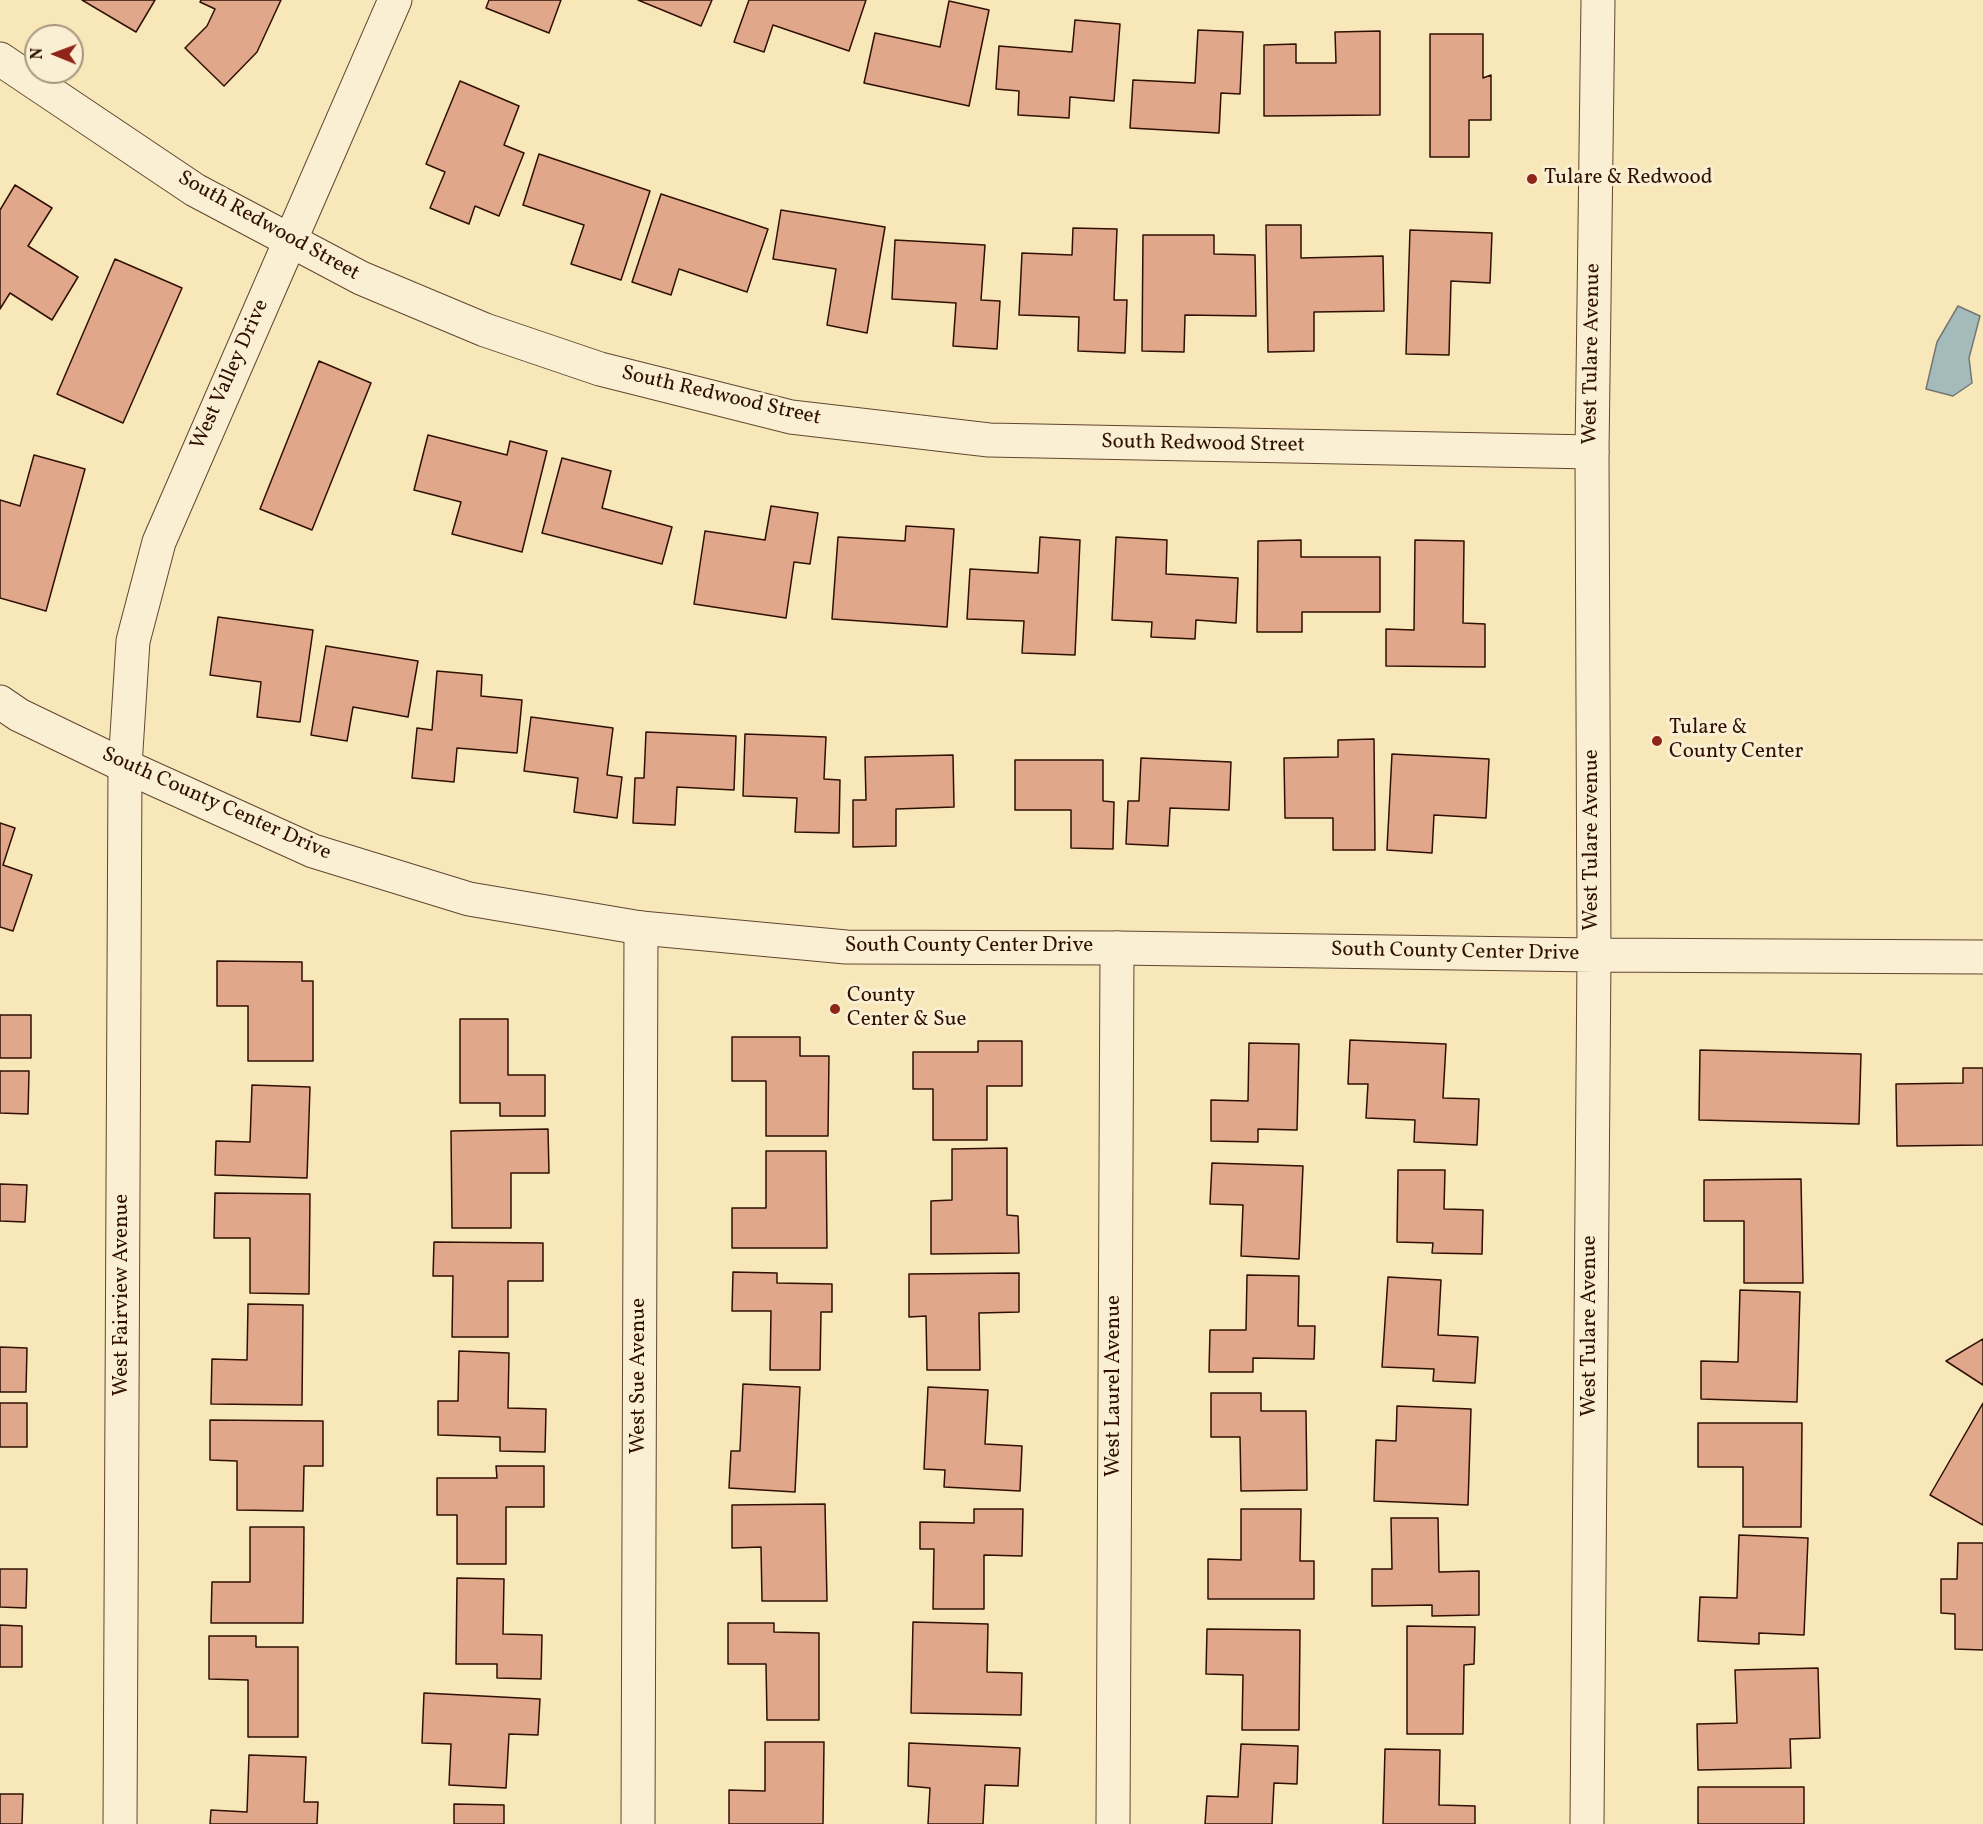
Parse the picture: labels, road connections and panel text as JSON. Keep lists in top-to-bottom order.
{
  "streets": {
    "street": [
      "South Redwood Street",
      "West Tulare Avenue",
      "West Valley Drive",
      "South County Center Drive",
      "West Fairview Avenue",
      "West Sue Avenue",
      "West Laurel Avenue"
    ]
  },
  "crossings": [
    ["South Redwood Street", "West Tulare Avenue"],
    ["South Redwood Street", "West Valley Drive"],
    ["West Tulare Avenue", "South County Center Drive"],
    ["West Valley Drive", "South County Center Drive"],
    ["West Valley Drive", "West Fairview Avenue"],
    ["South County Center Drive", "West Fairview Avenue"],
    ["South County Center Drive", "West Sue Avenue"],
    ["South County Center Drive", "West Laurel Avenue"]
  ],
  "places": ["Tulare & Redwood", "Tulare & County Center", "County Center & Sue"],
  "north": "left"
}
